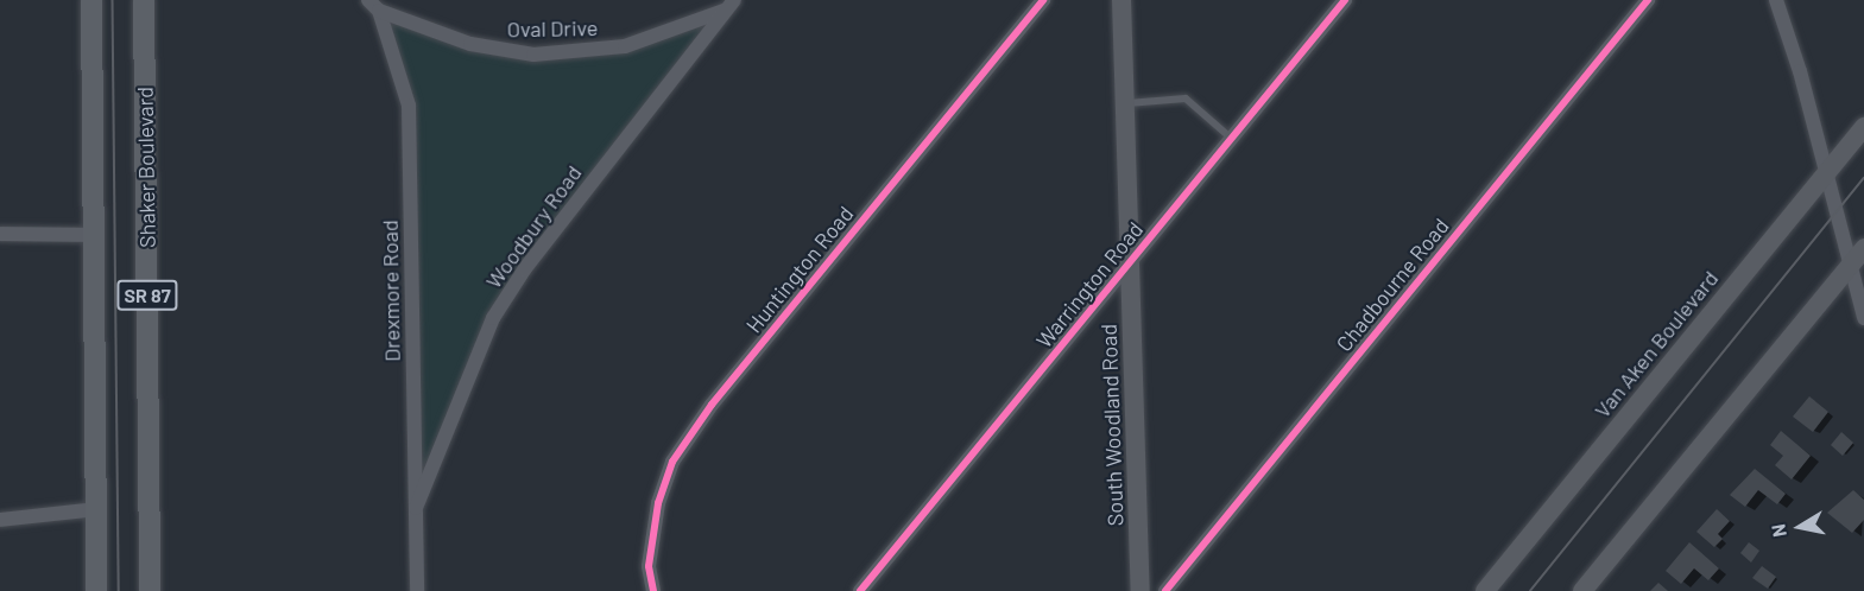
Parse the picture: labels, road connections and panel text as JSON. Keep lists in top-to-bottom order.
{
  "streets": {
    "main road": [
      "Shaker Boulevard",
      "SR 87",
      "Van Aken Boulevard",
      "South Woodland Road"
    ],
    "street": [
      "Oval Drive",
      "Woodbury Road",
      "Huntington Road",
      "Warrington Road",
      "Chadbourne Road",
      "Drexmore Road"
    ]
  },
  "crossings": [
    ["Oval Drive", "Woodbury Road"],
    ["Oval Drive", "Drexmore Road"],
    ["Woodbury Road", "Drexmore Road"],
    ["Warrington Road", "South Woodland Road"]
  ],
  "north": "left"
}
